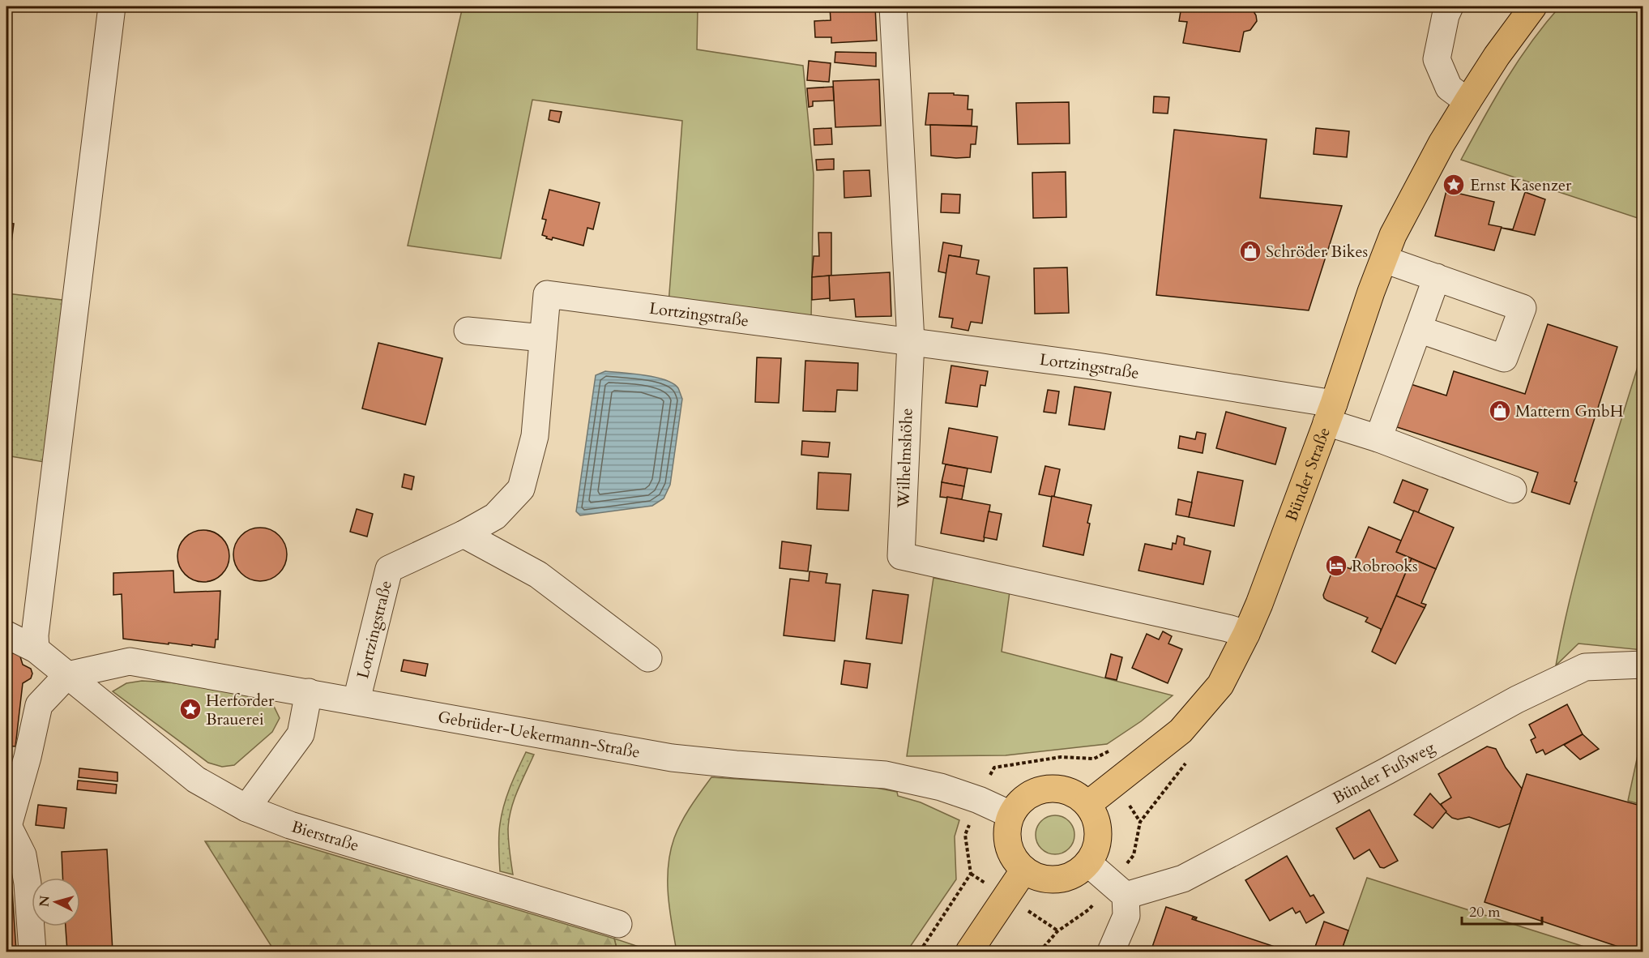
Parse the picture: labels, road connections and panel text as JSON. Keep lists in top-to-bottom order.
{
  "streets": {
    "main road": ["Bünder Straße"],
    "street": [
      "Lortzingstraße",
      "Wilhelmshöhe",
      "Gebrüder-Uekermann-Straße",
      "Bünder Fußweg",
      "Bierstraße"
    ]
  },
  "crossings": [
    ["Lortzingstraße", "Wilhelmshöhe"],
    ["Lortzingstraße", "Bünder Straße"],
    ["Lortzingstraße", "Gebrüder-Uekermann-Straße"],
    ["Wilhelmshöhe", "Bünder Straße"],
    ["Bünder Straße", "Gebrüder-Uekermann-Straße"],
    ["Gebrüder-Uekermann-Straße", "Bierstraße"]
  ],
  "places": {
    "place": ["Ernst Kasenzer", "Herforder Brauerei"],
    "shop": ["Schröder Bikes", "Mattern GmbH"],
    "hotel": ["Robrooks"]
  },
  "scale_bar": "20 m",
  "north": "left"
}
